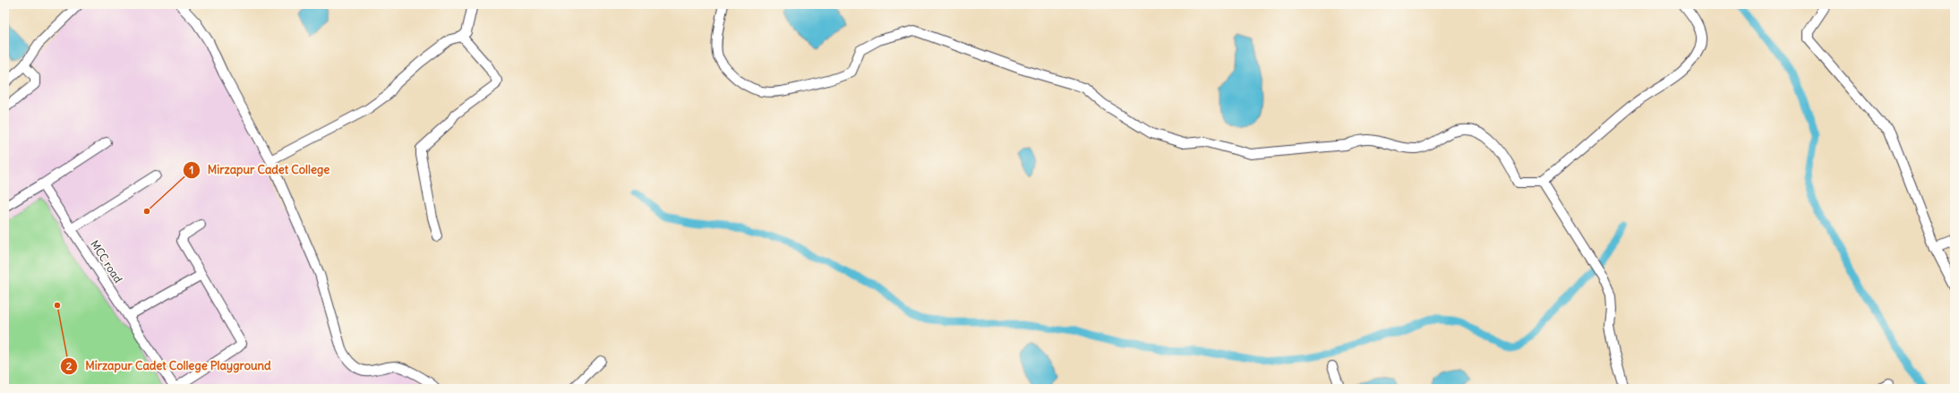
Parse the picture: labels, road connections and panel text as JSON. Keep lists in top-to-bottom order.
{
  "streets": {
    "street": ["MCC road"]
  },
  "places": ["Mirzapur Cadet College", "Mirzapur Cadet College Playground"]
}
